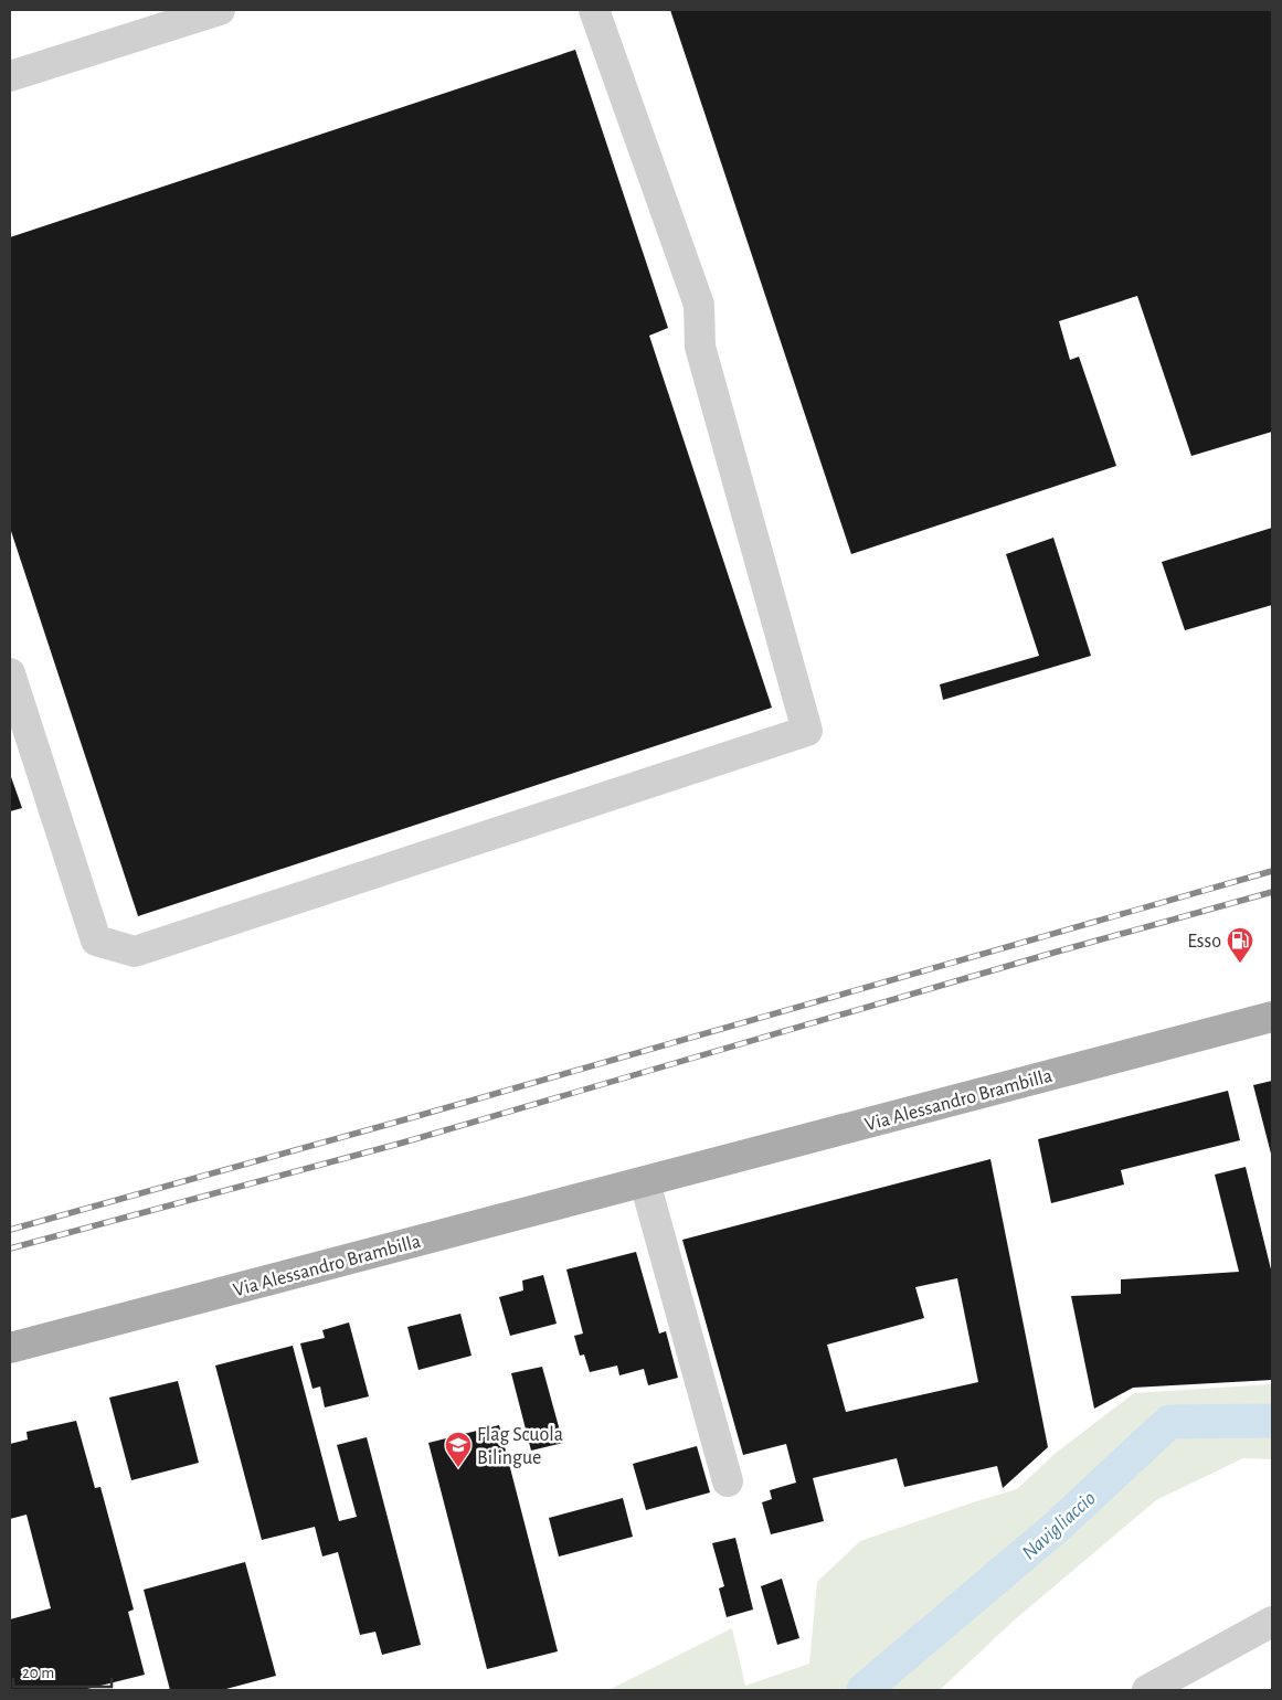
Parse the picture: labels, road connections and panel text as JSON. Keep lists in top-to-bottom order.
{
  "streets": {
    "main road": ["Via Alessandro Brambilla"]
  },
  "water": ["Navigliaccio"],
  "places": {
    "fuel station": ["Esso"],
    "school or university": ["Flag Scuola Bilingue"]
  },
  "scale_bar": "20 m"
}
